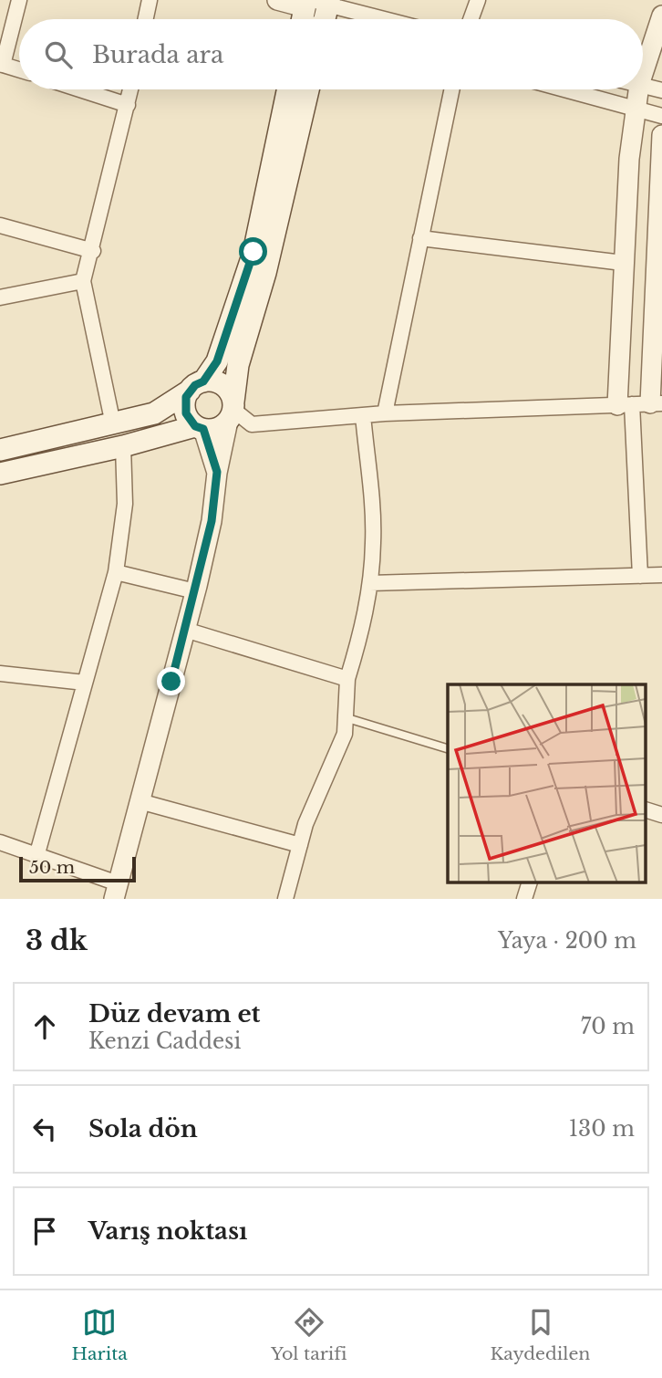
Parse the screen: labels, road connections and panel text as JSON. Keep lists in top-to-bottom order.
{
  "scale_bar": "50 m",
  "page": {
    "search": "Burada ara",
    "scale": "50 m",
    "heading": ["3 dk", "Yaya · 200 m"],
    "list": [
      ["Düz devam et", "Kenzi Caddesi", "70 m"],
      ["Sola dön", "130 m"],
      "Varış noktası"
    ],
    "nav": ["Harita", "Yol tarifi", "Kaydedilen"]
  }
}
